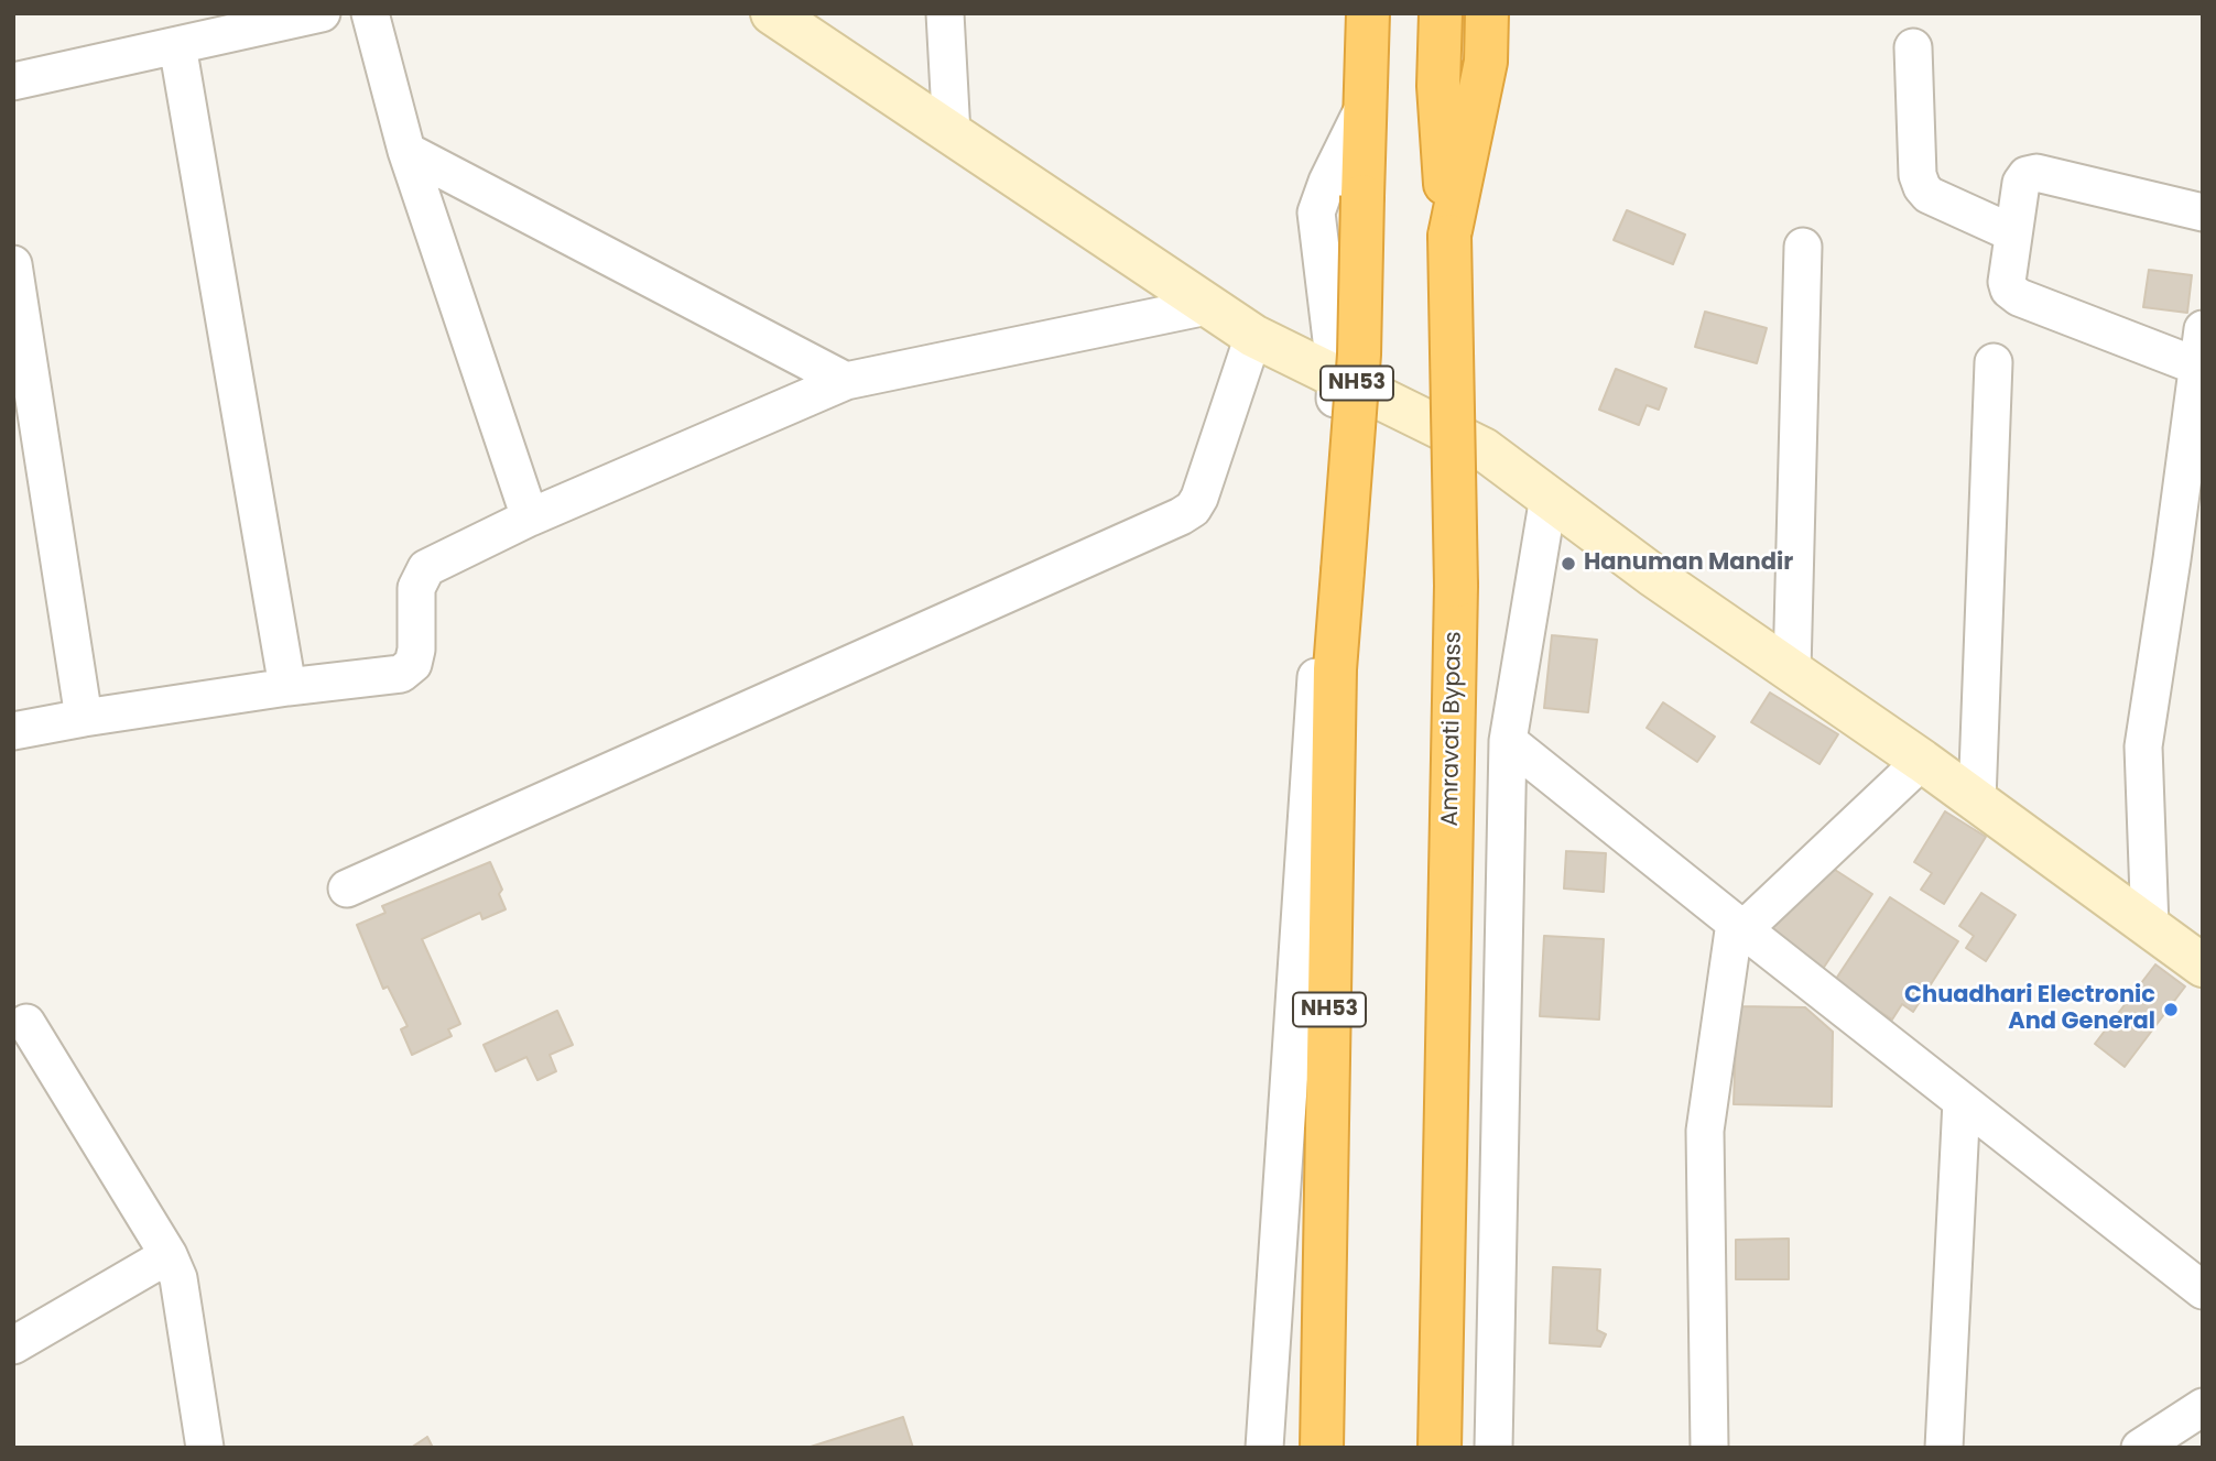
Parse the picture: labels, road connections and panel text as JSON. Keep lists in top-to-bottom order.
{
  "streets": {
    "highway": ["NH53", "Amravati Bypass"]
  },
  "places": ["Hanuman Mandir", "Chuadhari Electronic And General"]
}
